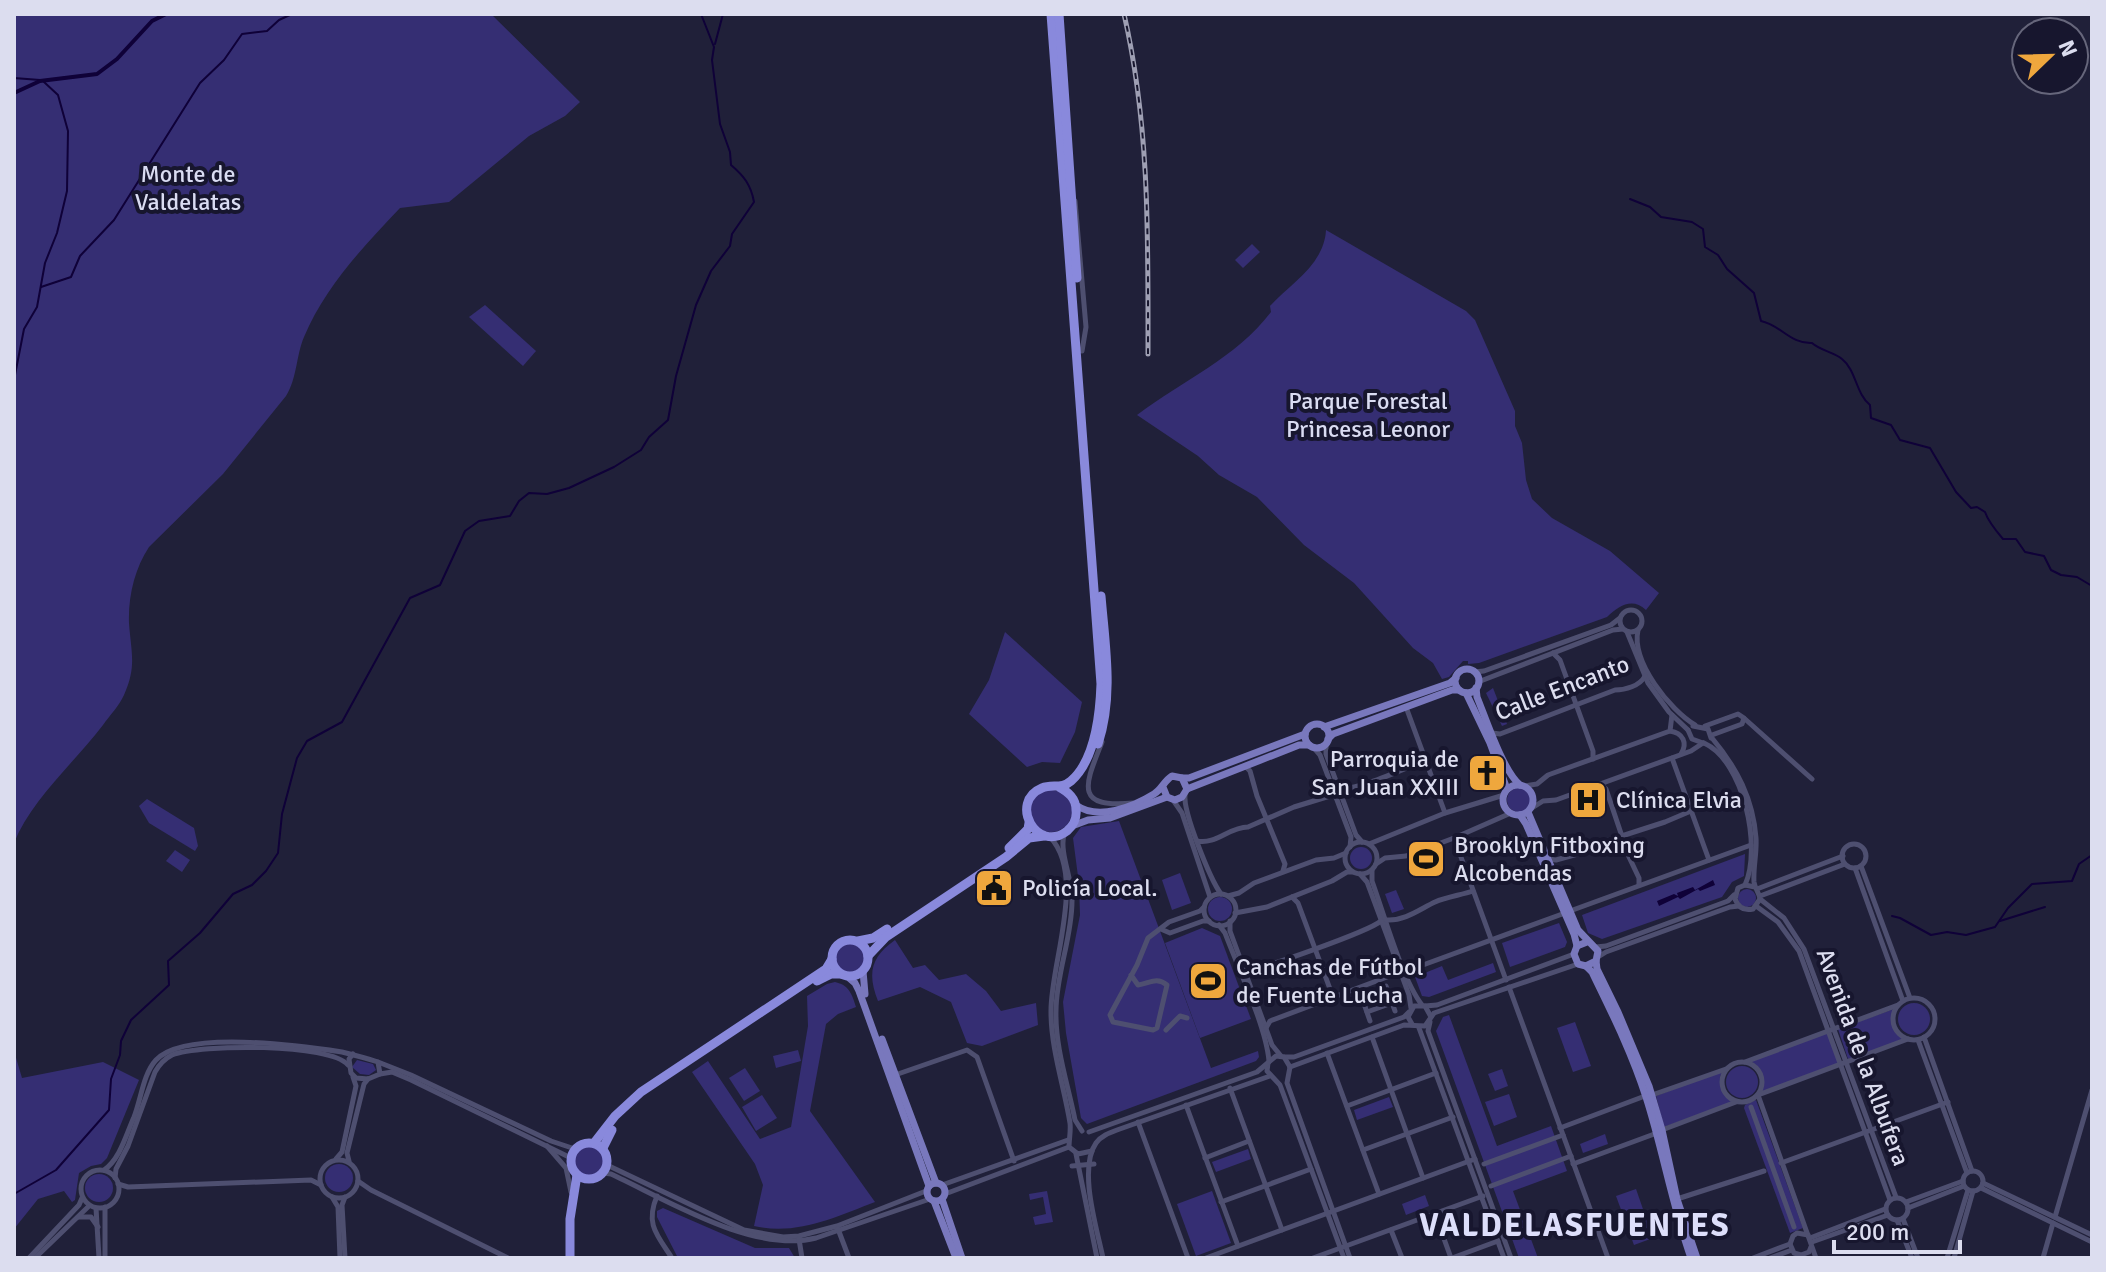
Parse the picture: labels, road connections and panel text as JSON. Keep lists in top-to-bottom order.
{
  "streets": {
    "street": ["Calle Encanto", "Avenida de la Albufera"]
  },
  "districts": ["VALDELASFUENTES"],
  "parks": ["Monte de Valdelatas", "Parque Forestal Princesa Leonor"],
  "places": {
    "church": ["Parroquia de San Juan XXIII"],
    "hospital": ["Clínica Elvia"],
    "sports": ["Brooklyn Fitboxing Alcobendas", "Canchas de Fútbol de Fuente Lucha"],
    "public building": ["Policía Local."]
  },
  "scale_bar": "200 m",
  "north": "top right"
}
